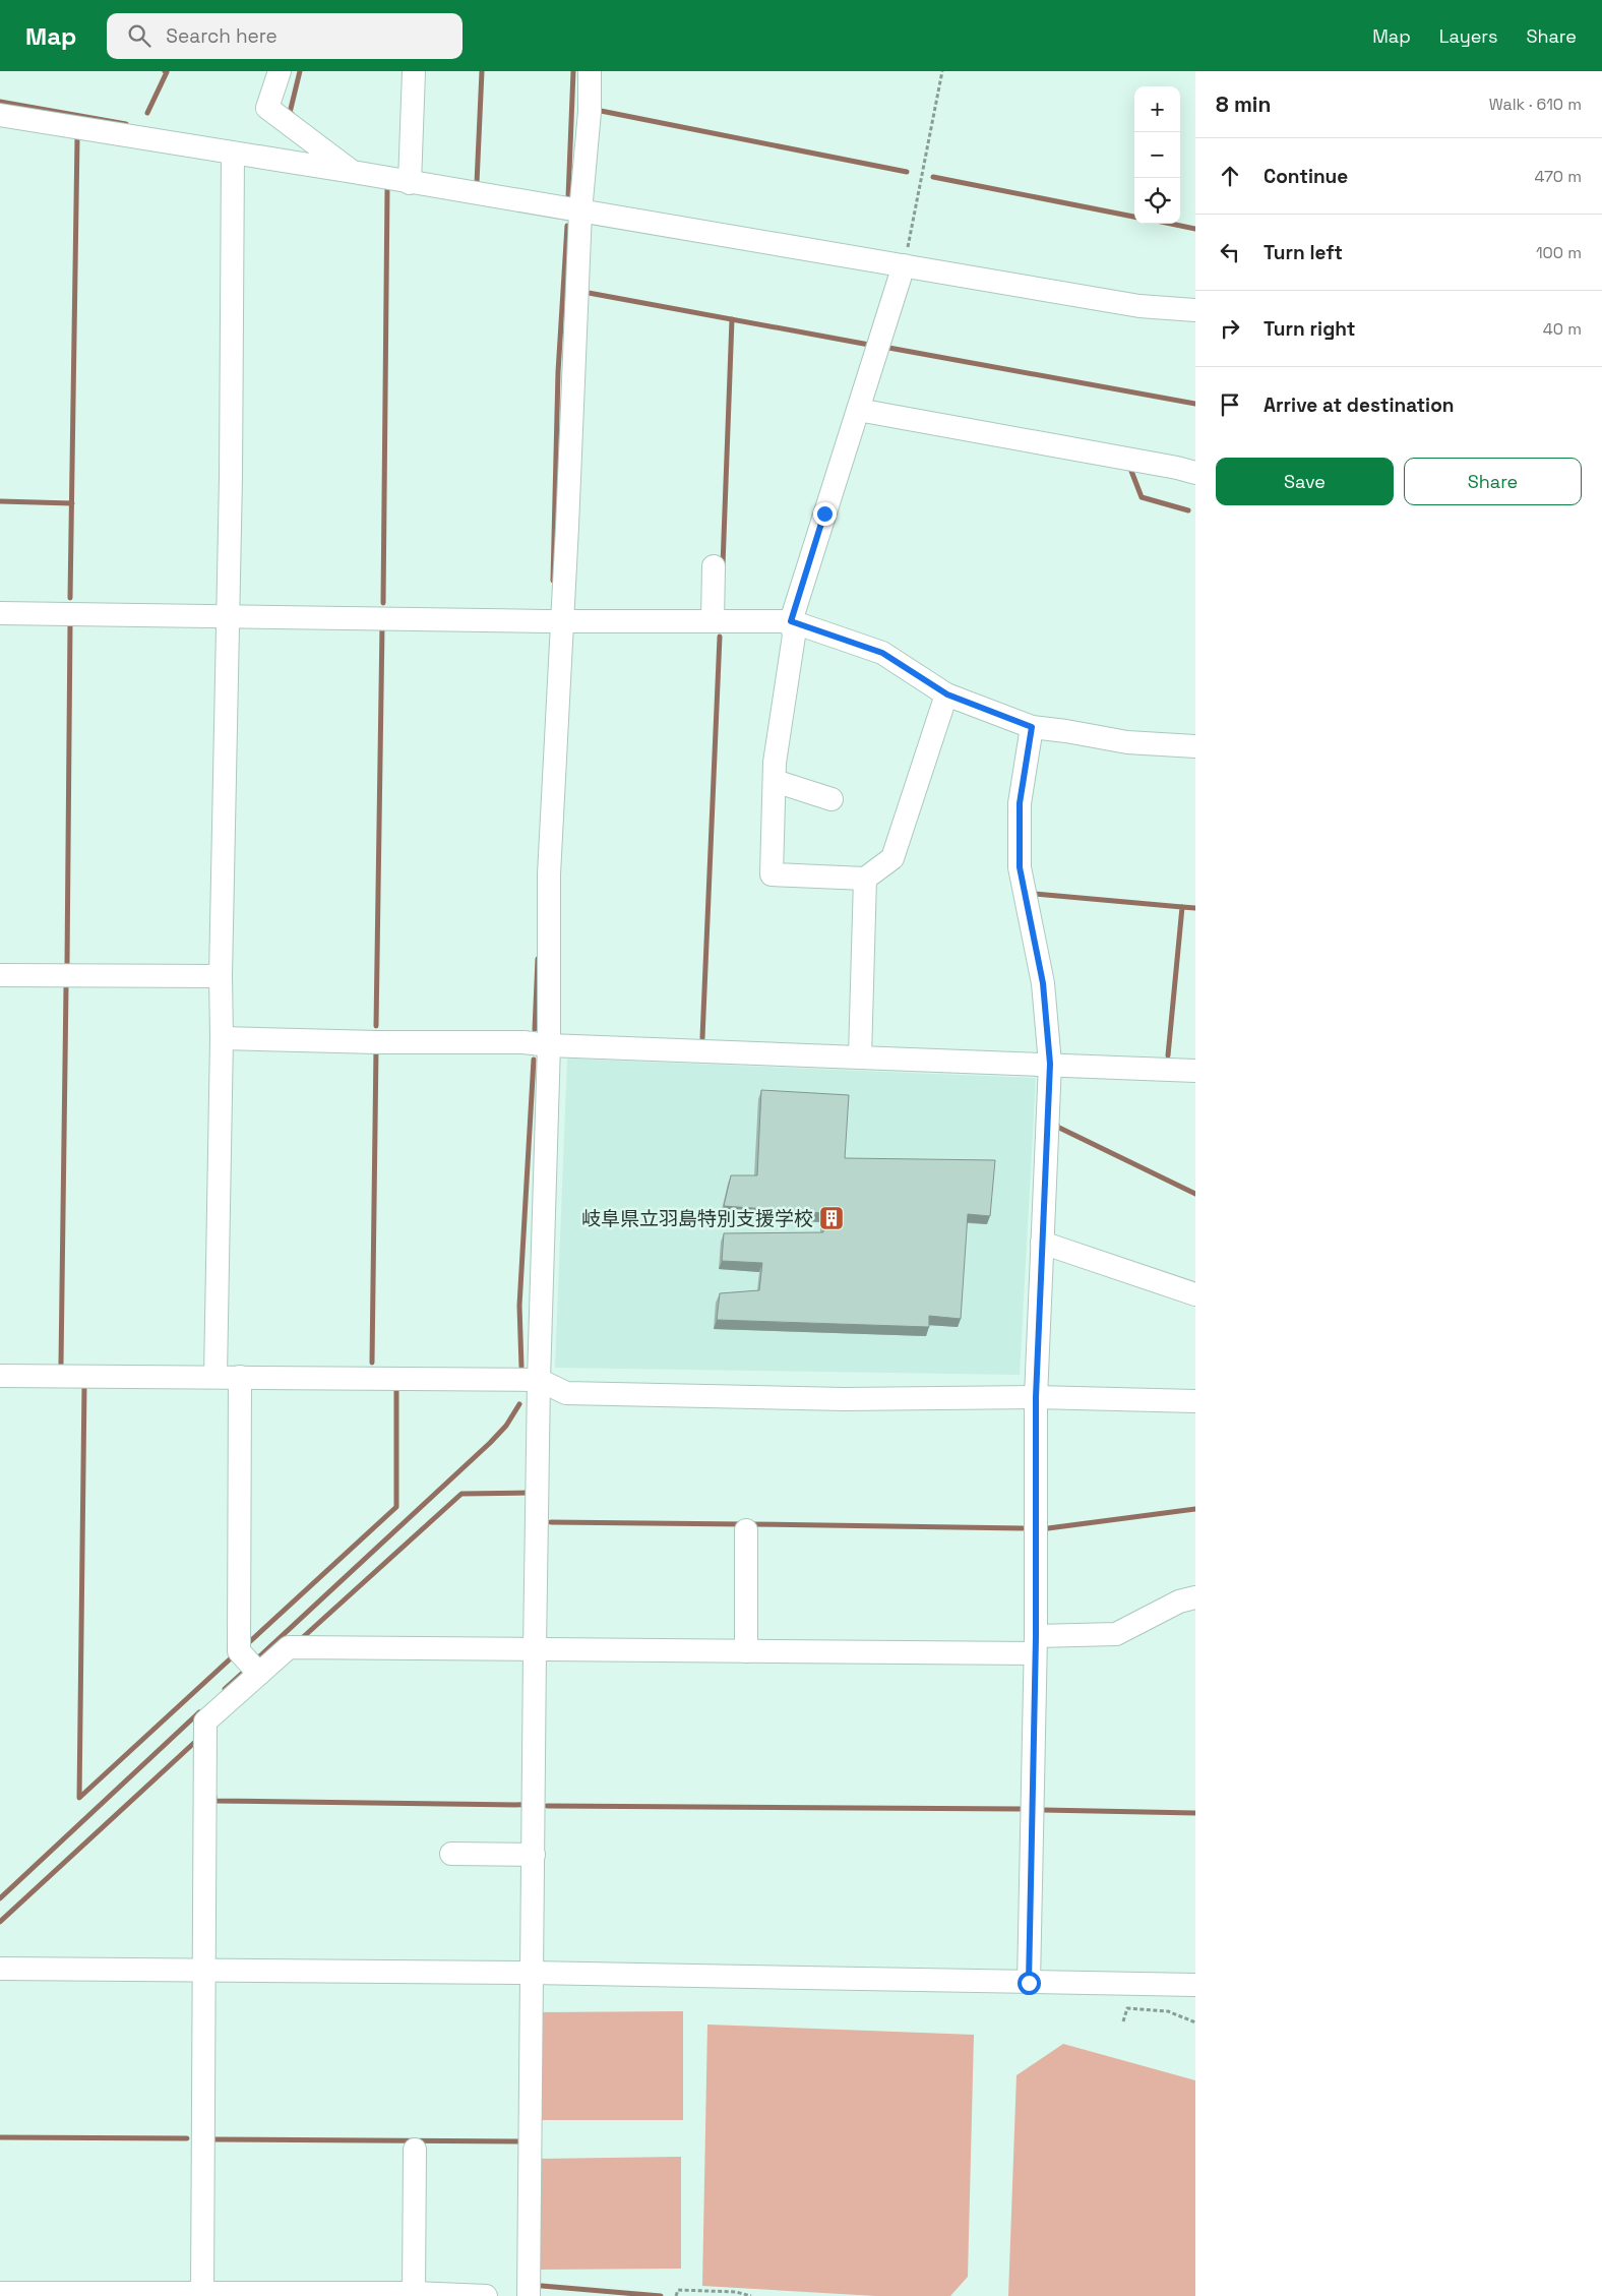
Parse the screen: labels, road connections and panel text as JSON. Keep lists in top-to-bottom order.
{
  "places": {
    "building": ["岐阜県立羽島特別支援学校"]
  },
  "page": {
    "header": "Map",
    "search": "Search here",
    "nav": ["Map", "Layers", "Share"],
    "heading": ["8 min", "Walk · 610 m"],
    "map_buttons": ["+", "−"],
    "list": [
      ["Continue", "470 m"],
      ["Turn left", "100 m"],
      ["Turn right", "40 m"],
      "Arrive at destination"
    ],
    "buttons": ["Save", "Share"]
  }
}
